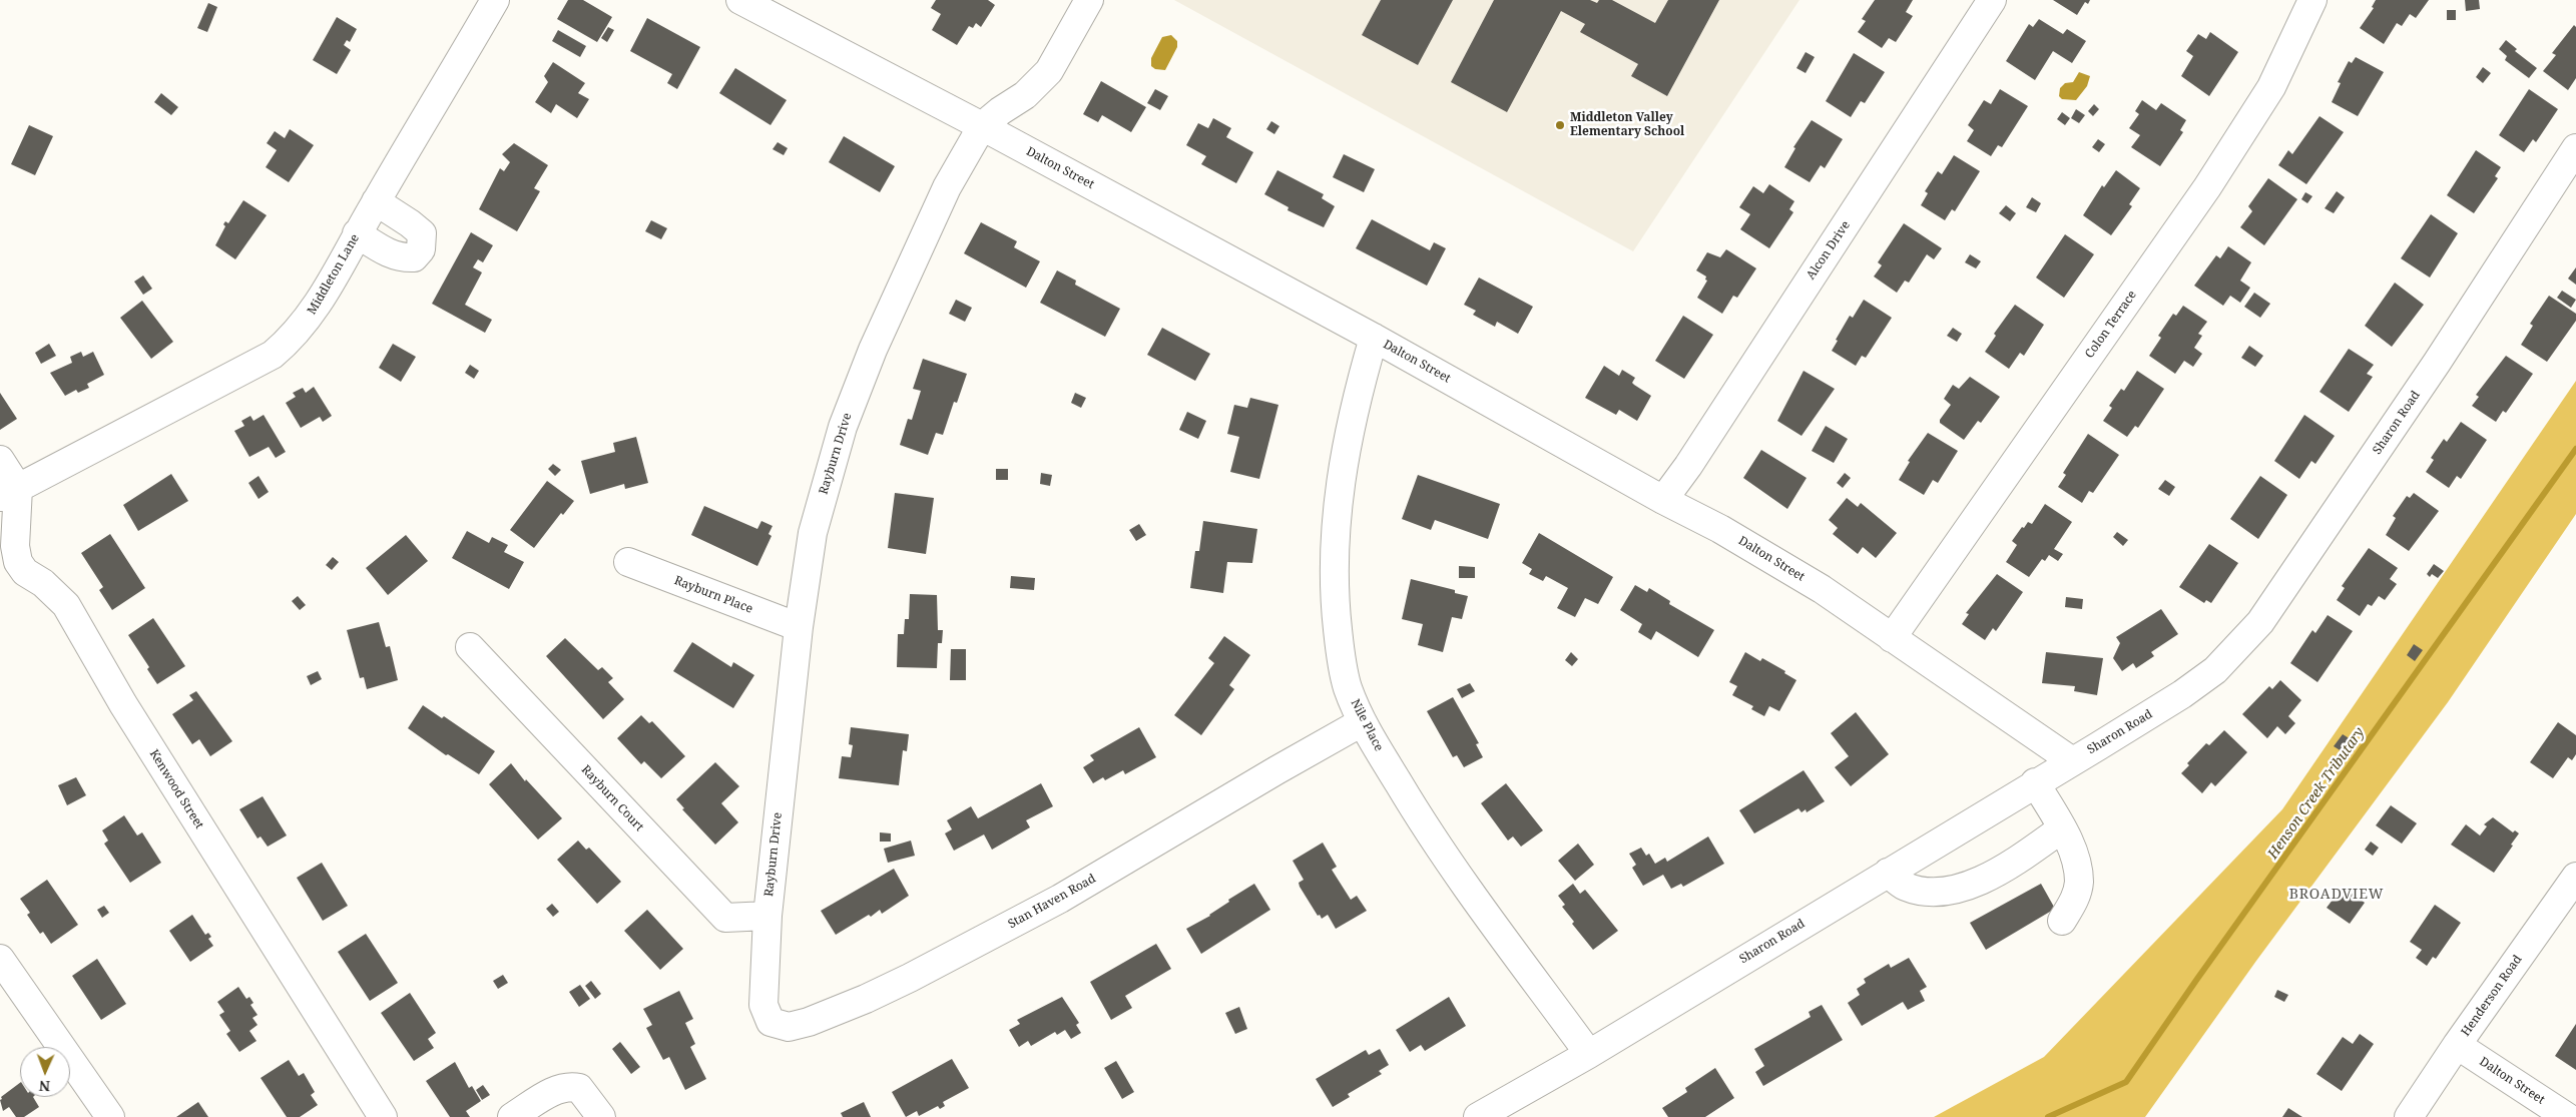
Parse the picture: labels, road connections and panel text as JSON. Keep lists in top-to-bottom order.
{
  "streets": {
    "street": [
      "Dalton Street",
      "Alcon Drive",
      "Middleton Lane",
      "Colon Terrace",
      "Sharon Road",
      "Rayburn Drive",
      "Rayburn Place",
      "Nile Place",
      "Kenwood Street",
      "Rayburn Court",
      "Stan Haven Road",
      "Henderson Road"
    ]
  },
  "crossings": [
    ["Dalton Street", "Alcon Drive"],
    ["Dalton Street", "Colon Terrace"],
    ["Dalton Street", "Sharon Road"],
    ["Dalton Street", "Rayburn Drive"],
    ["Dalton Street", "Nile Place"],
    ["Dalton Street", "Henderson Road"],
    ["Middleton Lane", "Kenwood Street"],
    ["Sharon Road", "Nile Place"],
    ["Rayburn Drive", "Rayburn Place"],
    ["Rayburn Drive", "Rayburn Court"],
    ["Rayburn Drive", "Stan Haven Road"],
    ["Nile Place", "Stan Haven Road"]
  ],
  "districts": ["BROADVIEW"],
  "water": ["Henson Creek Tributary"],
  "places": ["Middleton Valley Elementary School"],
  "north": "bottom"
}
